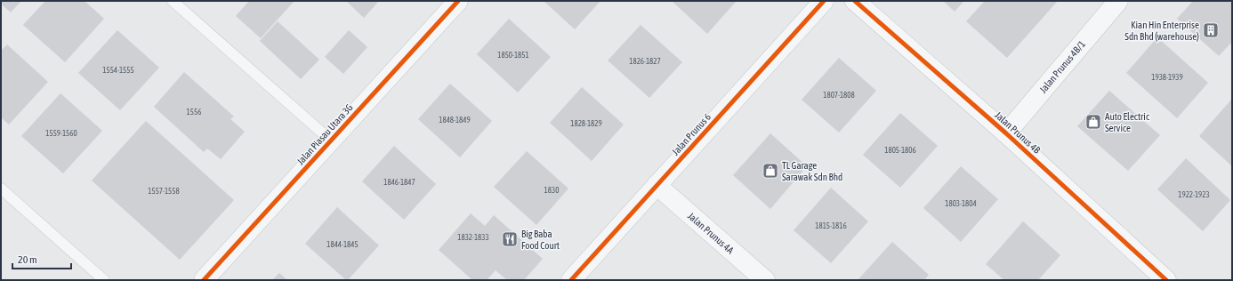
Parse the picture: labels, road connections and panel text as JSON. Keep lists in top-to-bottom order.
{
  "streets": {
    "street": [
      "Jalan Prunus 4B/1",
      "Jalan Prunus 4B",
      "Jalan Piasau Utara 3G",
      "Jalan Prunus 6",
      "Jalan Prunus 4A"
    ]
  },
  "crossings": [
    ["Jalan Prunus 4B/1", "Jalan Prunus 4B"],
    ["Jalan Prunus 6", "Jalan Prunus 4A"]
  ],
  "places": {
    "building": ["Kian Hin Enterprise Sdn Bhd (warehouse)"],
    "shop": ["Auto Electric Service", "TL Garage Sarawak Sdn Bhd"],
    "restaurant": ["Big Baba Food Court"]
  },
  "house_numbers": [
    "1850-1851",
    "1826-1827",
    "1554-1555",
    "1938-1939",
    "1807-1808",
    "1556",
    "1848-1849",
    "1828-1829",
    "1559-1560",
    "1805-1806",
    "1846-1847",
    "1830",
    "1557-1558",
    "1922-1923",
    "1803-1804",
    "1815-1816",
    "1832-1833",
    "1844-1845"
  ],
  "scale_bar": "20 m"
}
